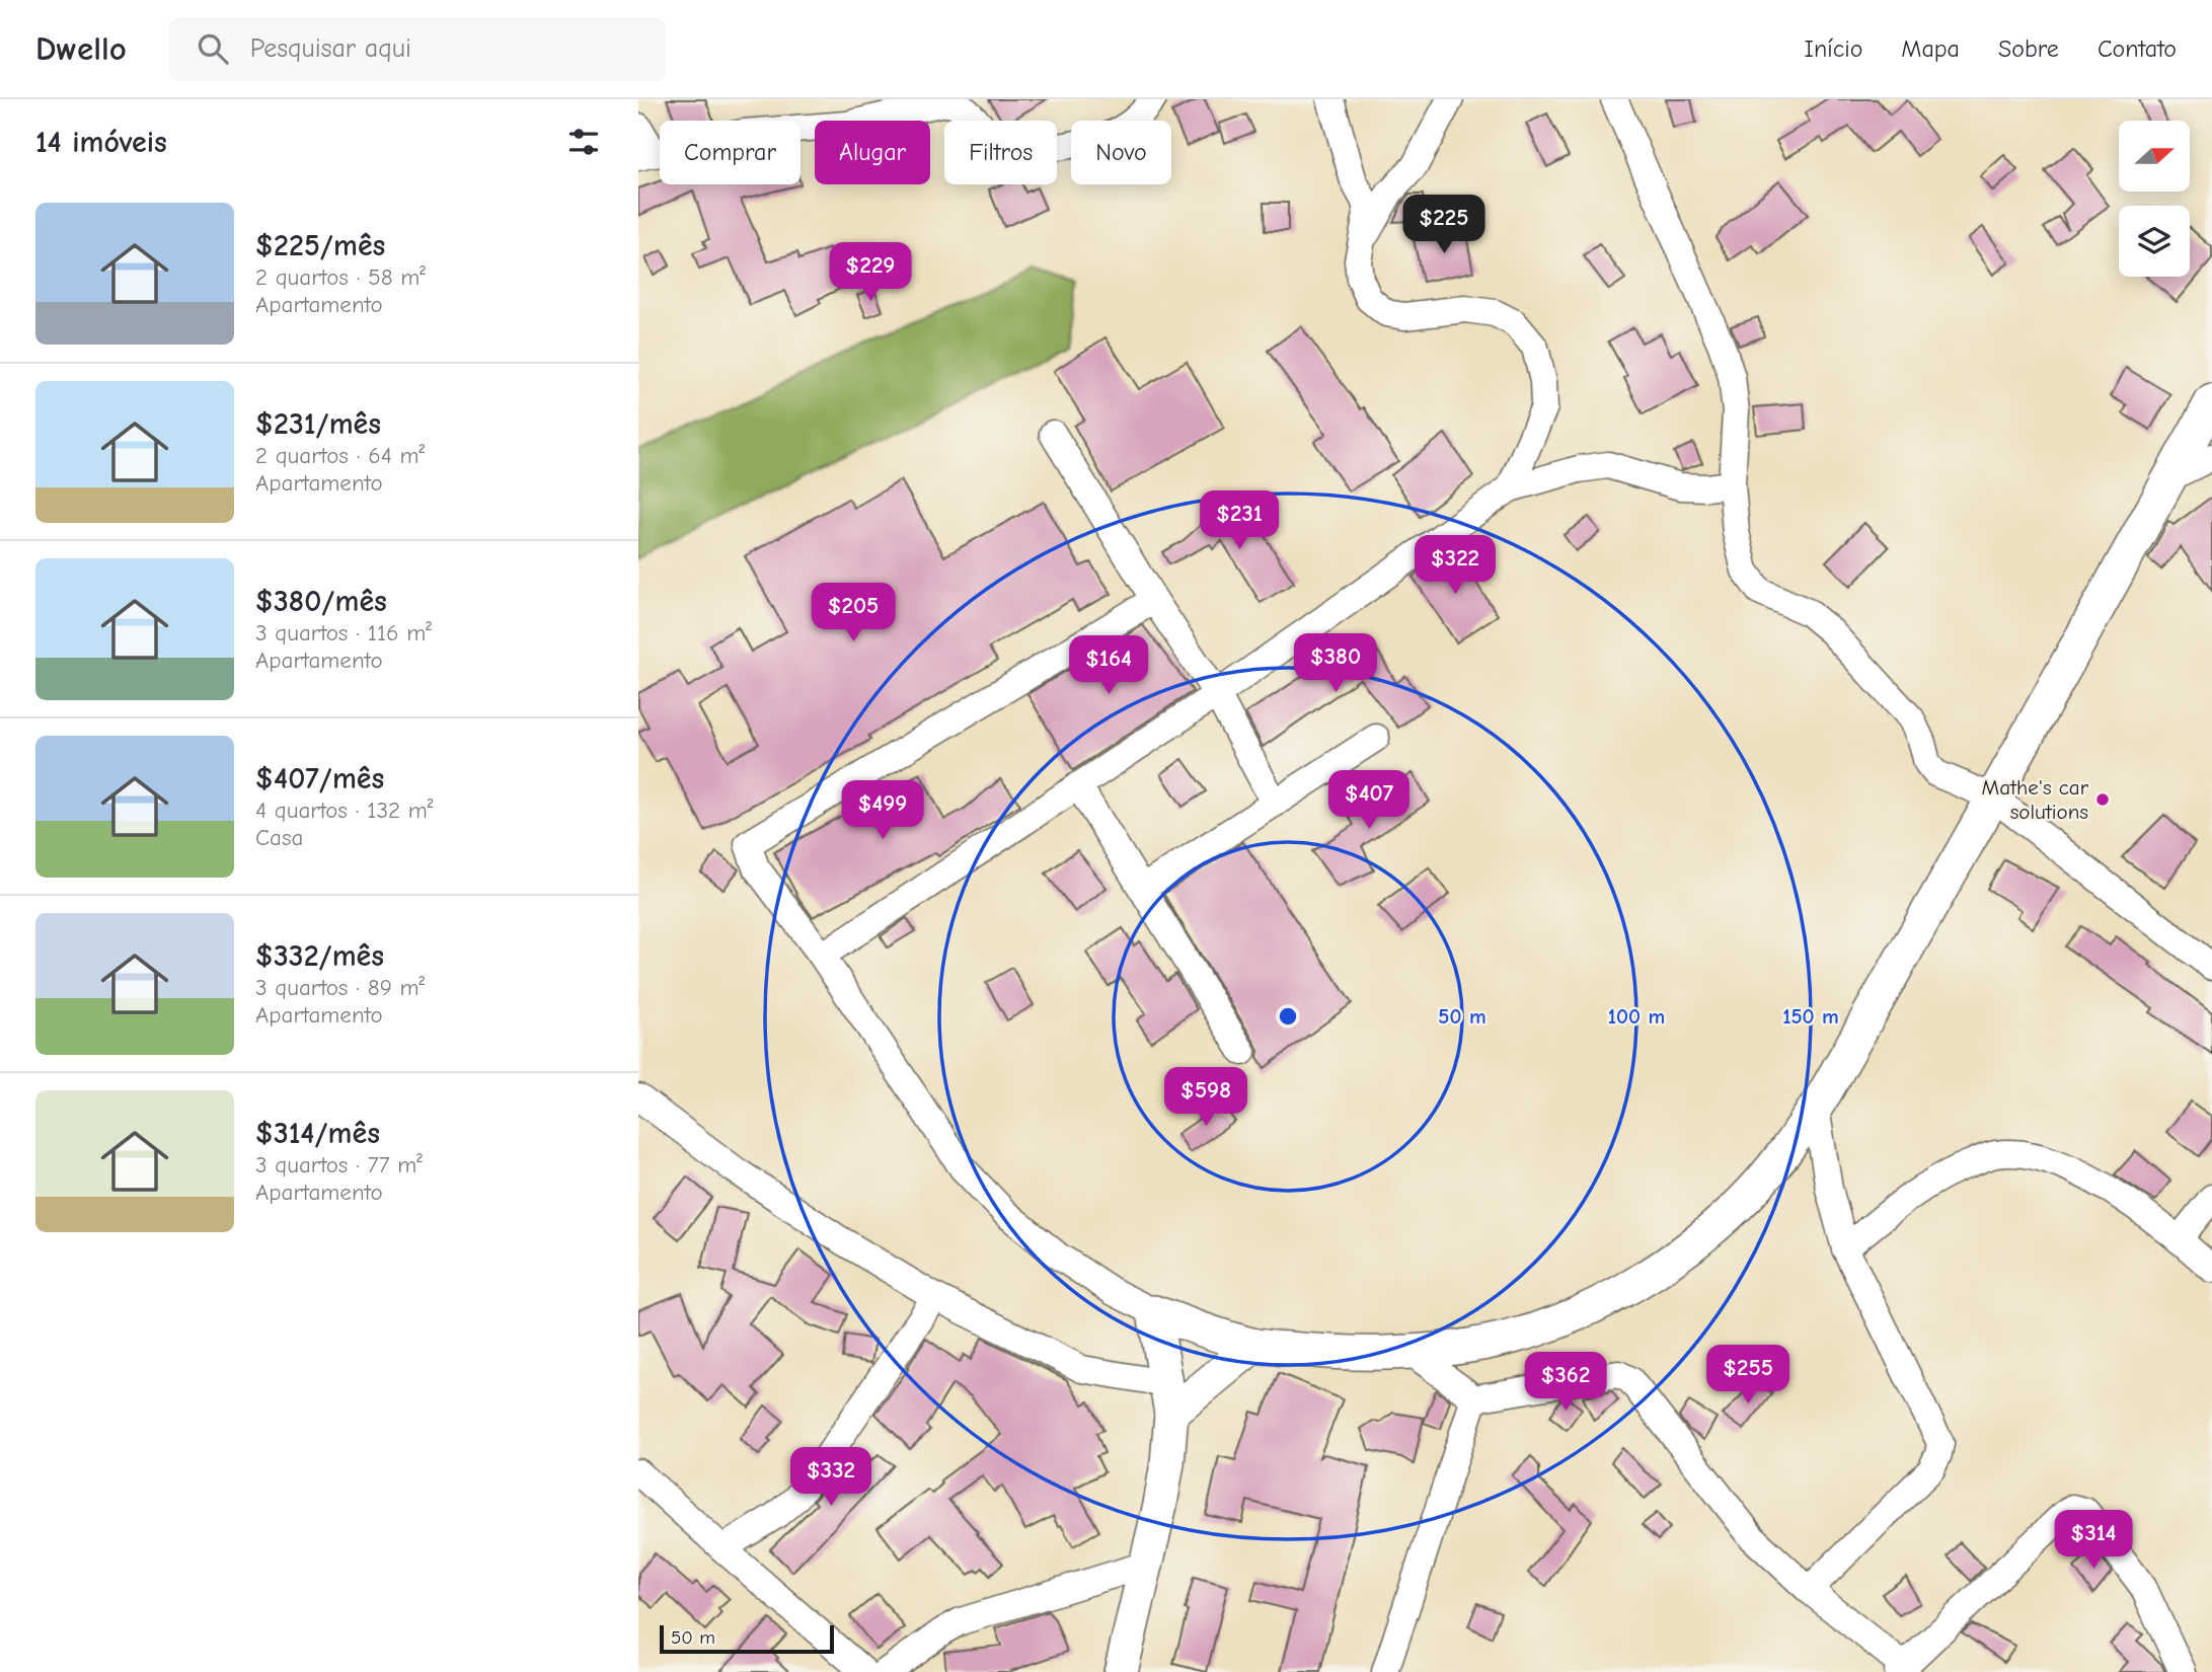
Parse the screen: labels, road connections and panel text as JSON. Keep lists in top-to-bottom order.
{
  "places": ["Mathe's car solutions"],
  "scale_bar": "50 m",
  "north": "right",
  "page": {
    "header": "Dwello",
    "search": "Pesquisar aqui",
    "nav": [
      "Início",
      "Mapa",
      "Sobre",
      "Contato"
    ],
    "heading": "14 imóveis",
    "chip": [
      "Comprar",
      "Alugar",
      "Filtros",
      "Novo"
    ],
    "list": [
      {
        "name": "$225/mês",
        "note": "2 quartos · 58 m² · Apartamento"
      },
      {
        "name": "$231/mês",
        "note": "2 quartos · 64 m² · Apartamento"
      },
      {
        "name": "$380/mês",
        "note": "3 quartos · 116 m² · Apartamento"
      },
      {
        "name": "$407/mês",
        "note": "4 quartos · 132 m² · Casa"
      },
      {
        "name": "$332/mês",
        "note": "3 quartos · 89 m² · Apartamento"
      },
      {
        "name": "$314/mês",
        "note": "3 quartos · 77 m² · Apartamento"
      }
    ],
    "price": [
      "$225",
      "$229",
      "$231",
      "$322",
      "$205",
      "$380",
      "$164",
      "$407",
      "$499",
      "$598",
      "$255",
      "$362",
      "$332",
      "$314"
    ],
    "scale": "50 m"
  },
  "rings": ["50 m", "100 m", "150 m"]
}
